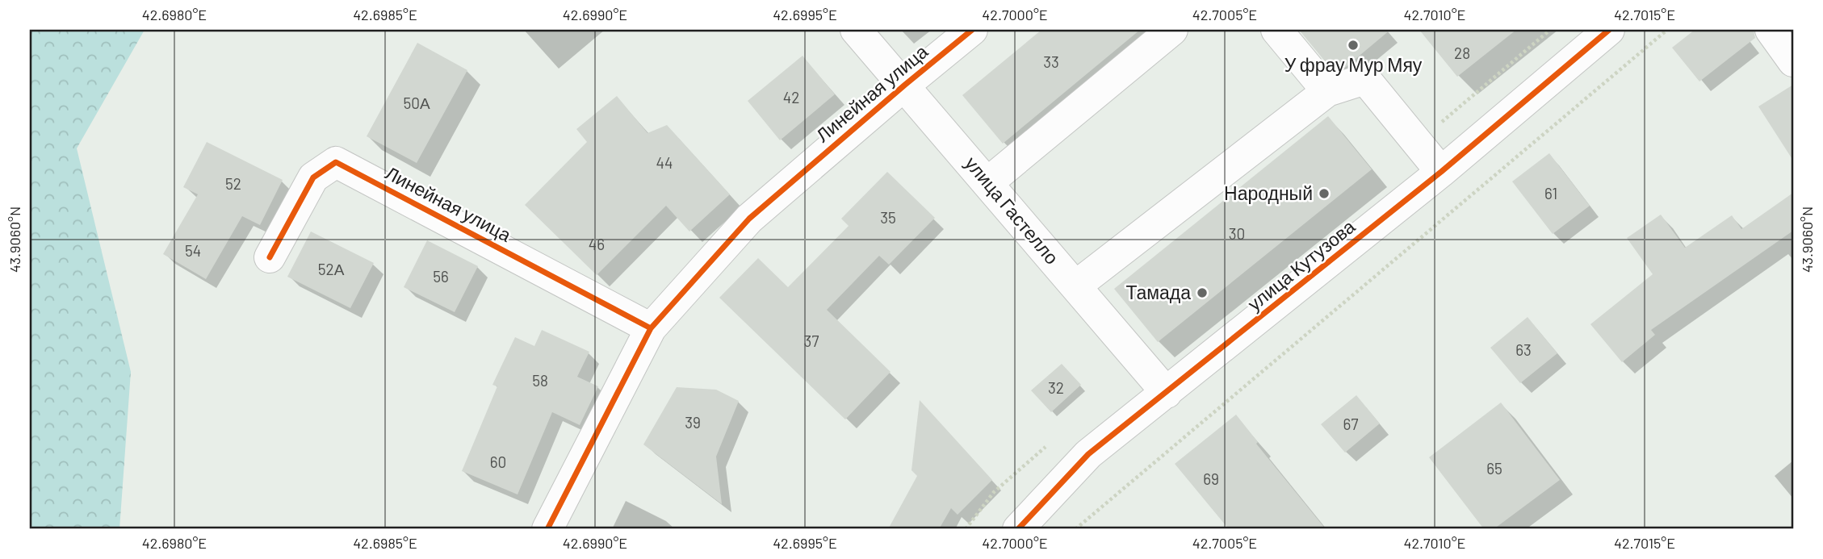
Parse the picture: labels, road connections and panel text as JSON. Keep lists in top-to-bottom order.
{
  "streets": {
    "street": ["Линейная улица", "улица Гастелло", "улица Кутузова"]
  },
  "crossings": [
    ["Линейная улица", "улица Гастелло"],
    ["улица Гастелло", "улица Кутузова"]
  ],
  "places": ["У фрау Мур Мяу", "Народный", "Тамада"],
  "house_numbers": [
    "28",
    "33",
    "42",
    "50А",
    "44",
    "52",
    "61",
    "35",
    "30",
    "46",
    "54",
    "52А",
    "56",
    "37",
    "63",
    "58",
    "32",
    "39",
    "67",
    "60",
    "65",
    "69"
  ],
  "coordinates": [
    "42.6980°E",
    "42.6985°E",
    "42.6990°E",
    "42.6995°E",
    "42.7000°E",
    "42.7005°E",
    "42.7010°E",
    "42.7015°E",
    "43.9060°N"
  ]
}
